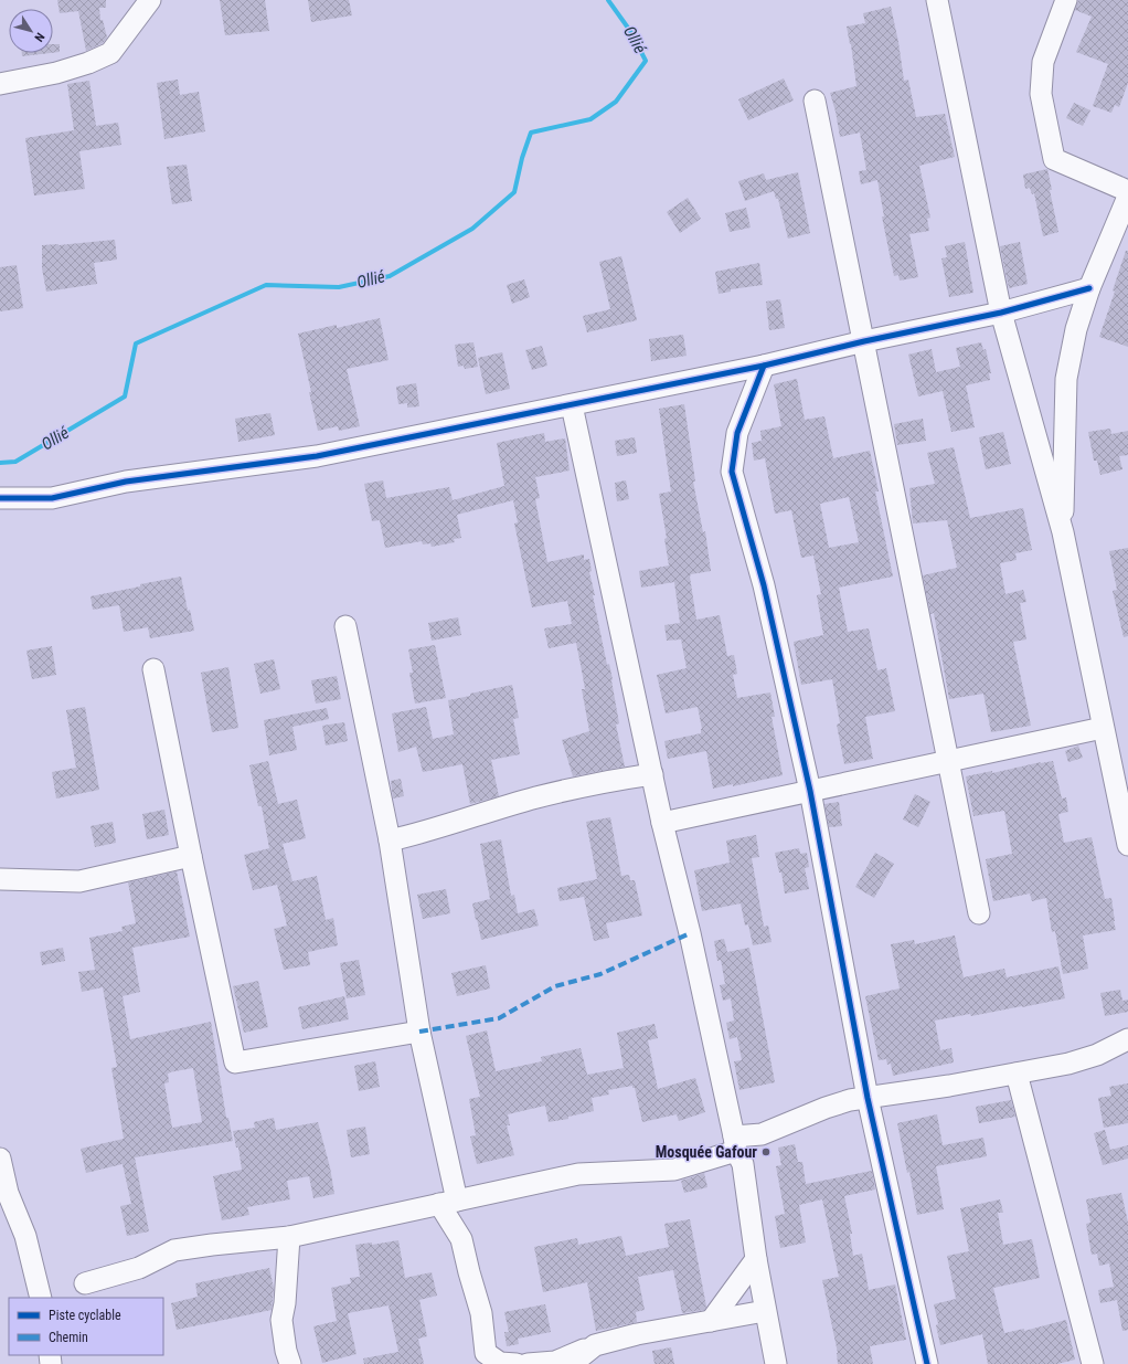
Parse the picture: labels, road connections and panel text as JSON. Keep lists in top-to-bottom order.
{
  "water": ["Ollié"],
  "places": ["Mosquée Gafour"],
  "legend": ["Piste cyclable", "Chemin"],
  "north": "bottom right"
}
